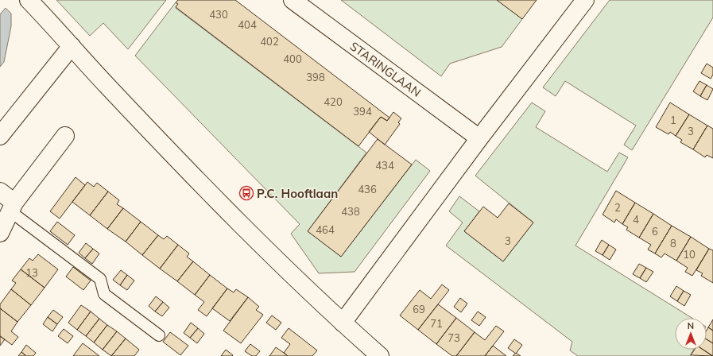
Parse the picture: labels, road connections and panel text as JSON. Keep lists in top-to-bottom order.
{
  "streets": {
    "street": ["STARINGLAAN"]
  },
  "places": {
    "bus stop": ["P.C. Hooftlaan"]
  },
  "house_numbers": [
    "430",
    "404",
    "402",
    "400",
    "398",
    "420",
    "394",
    "1",
    "3",
    "434",
    "436",
    "2",
    "438",
    "4",
    "464",
    "6",
    "3",
    "8",
    "10",
    "13",
    "69",
    "71",
    "73"
  ],
  "north": "top"
}
